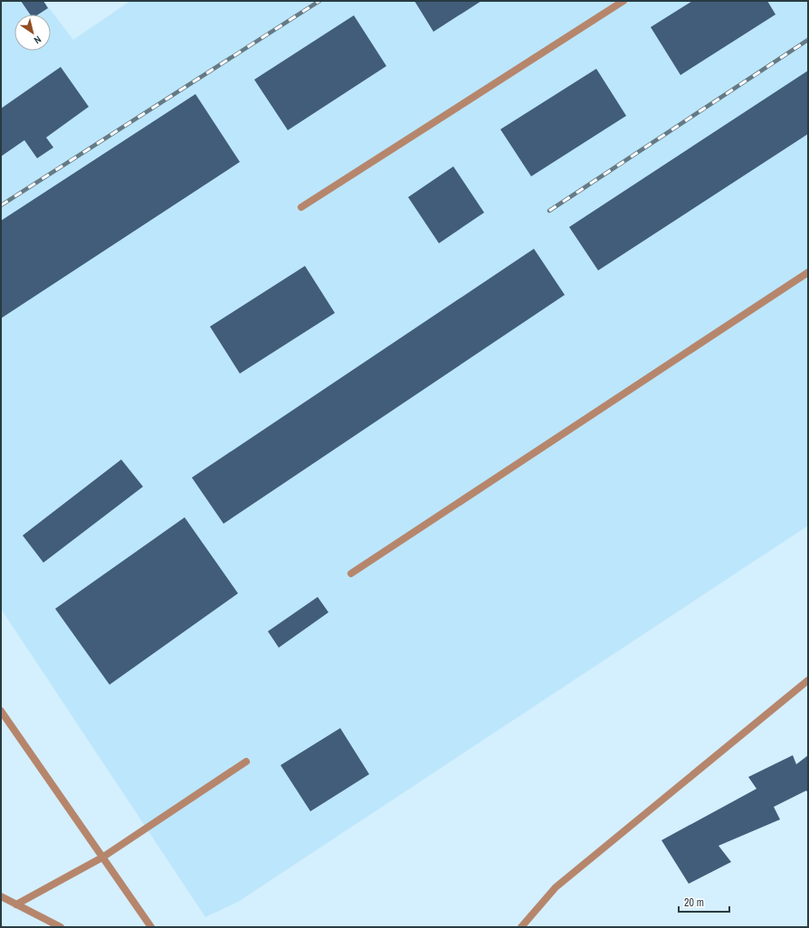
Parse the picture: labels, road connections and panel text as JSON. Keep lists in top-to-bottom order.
{
  "scale_bar": "20 m",
  "north": "bottom right"
}
